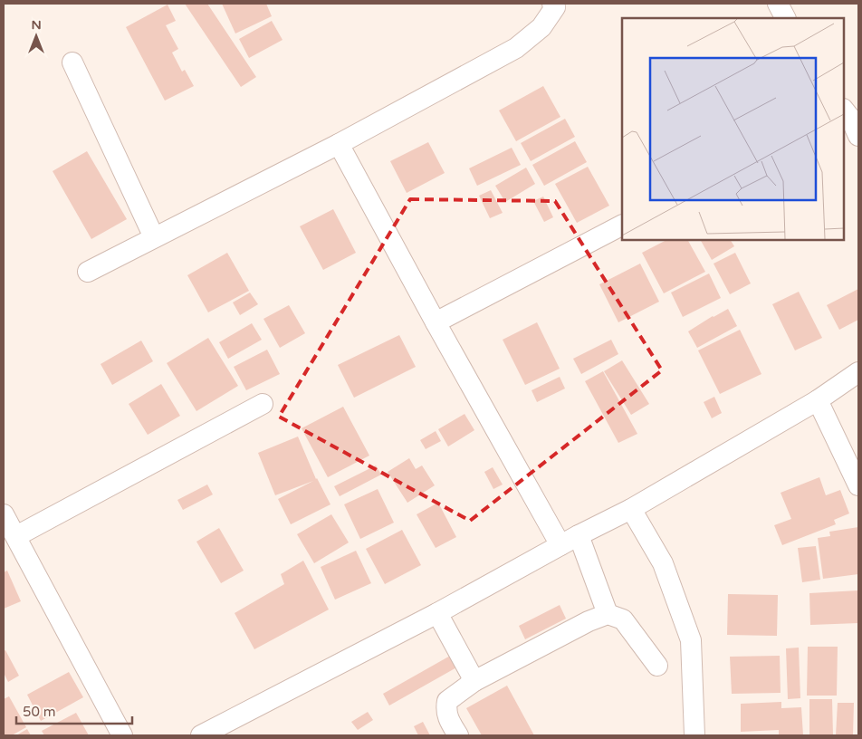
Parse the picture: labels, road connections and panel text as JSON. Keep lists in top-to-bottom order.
{
  "scale_bar": "50 m",
  "north": "top"
}
